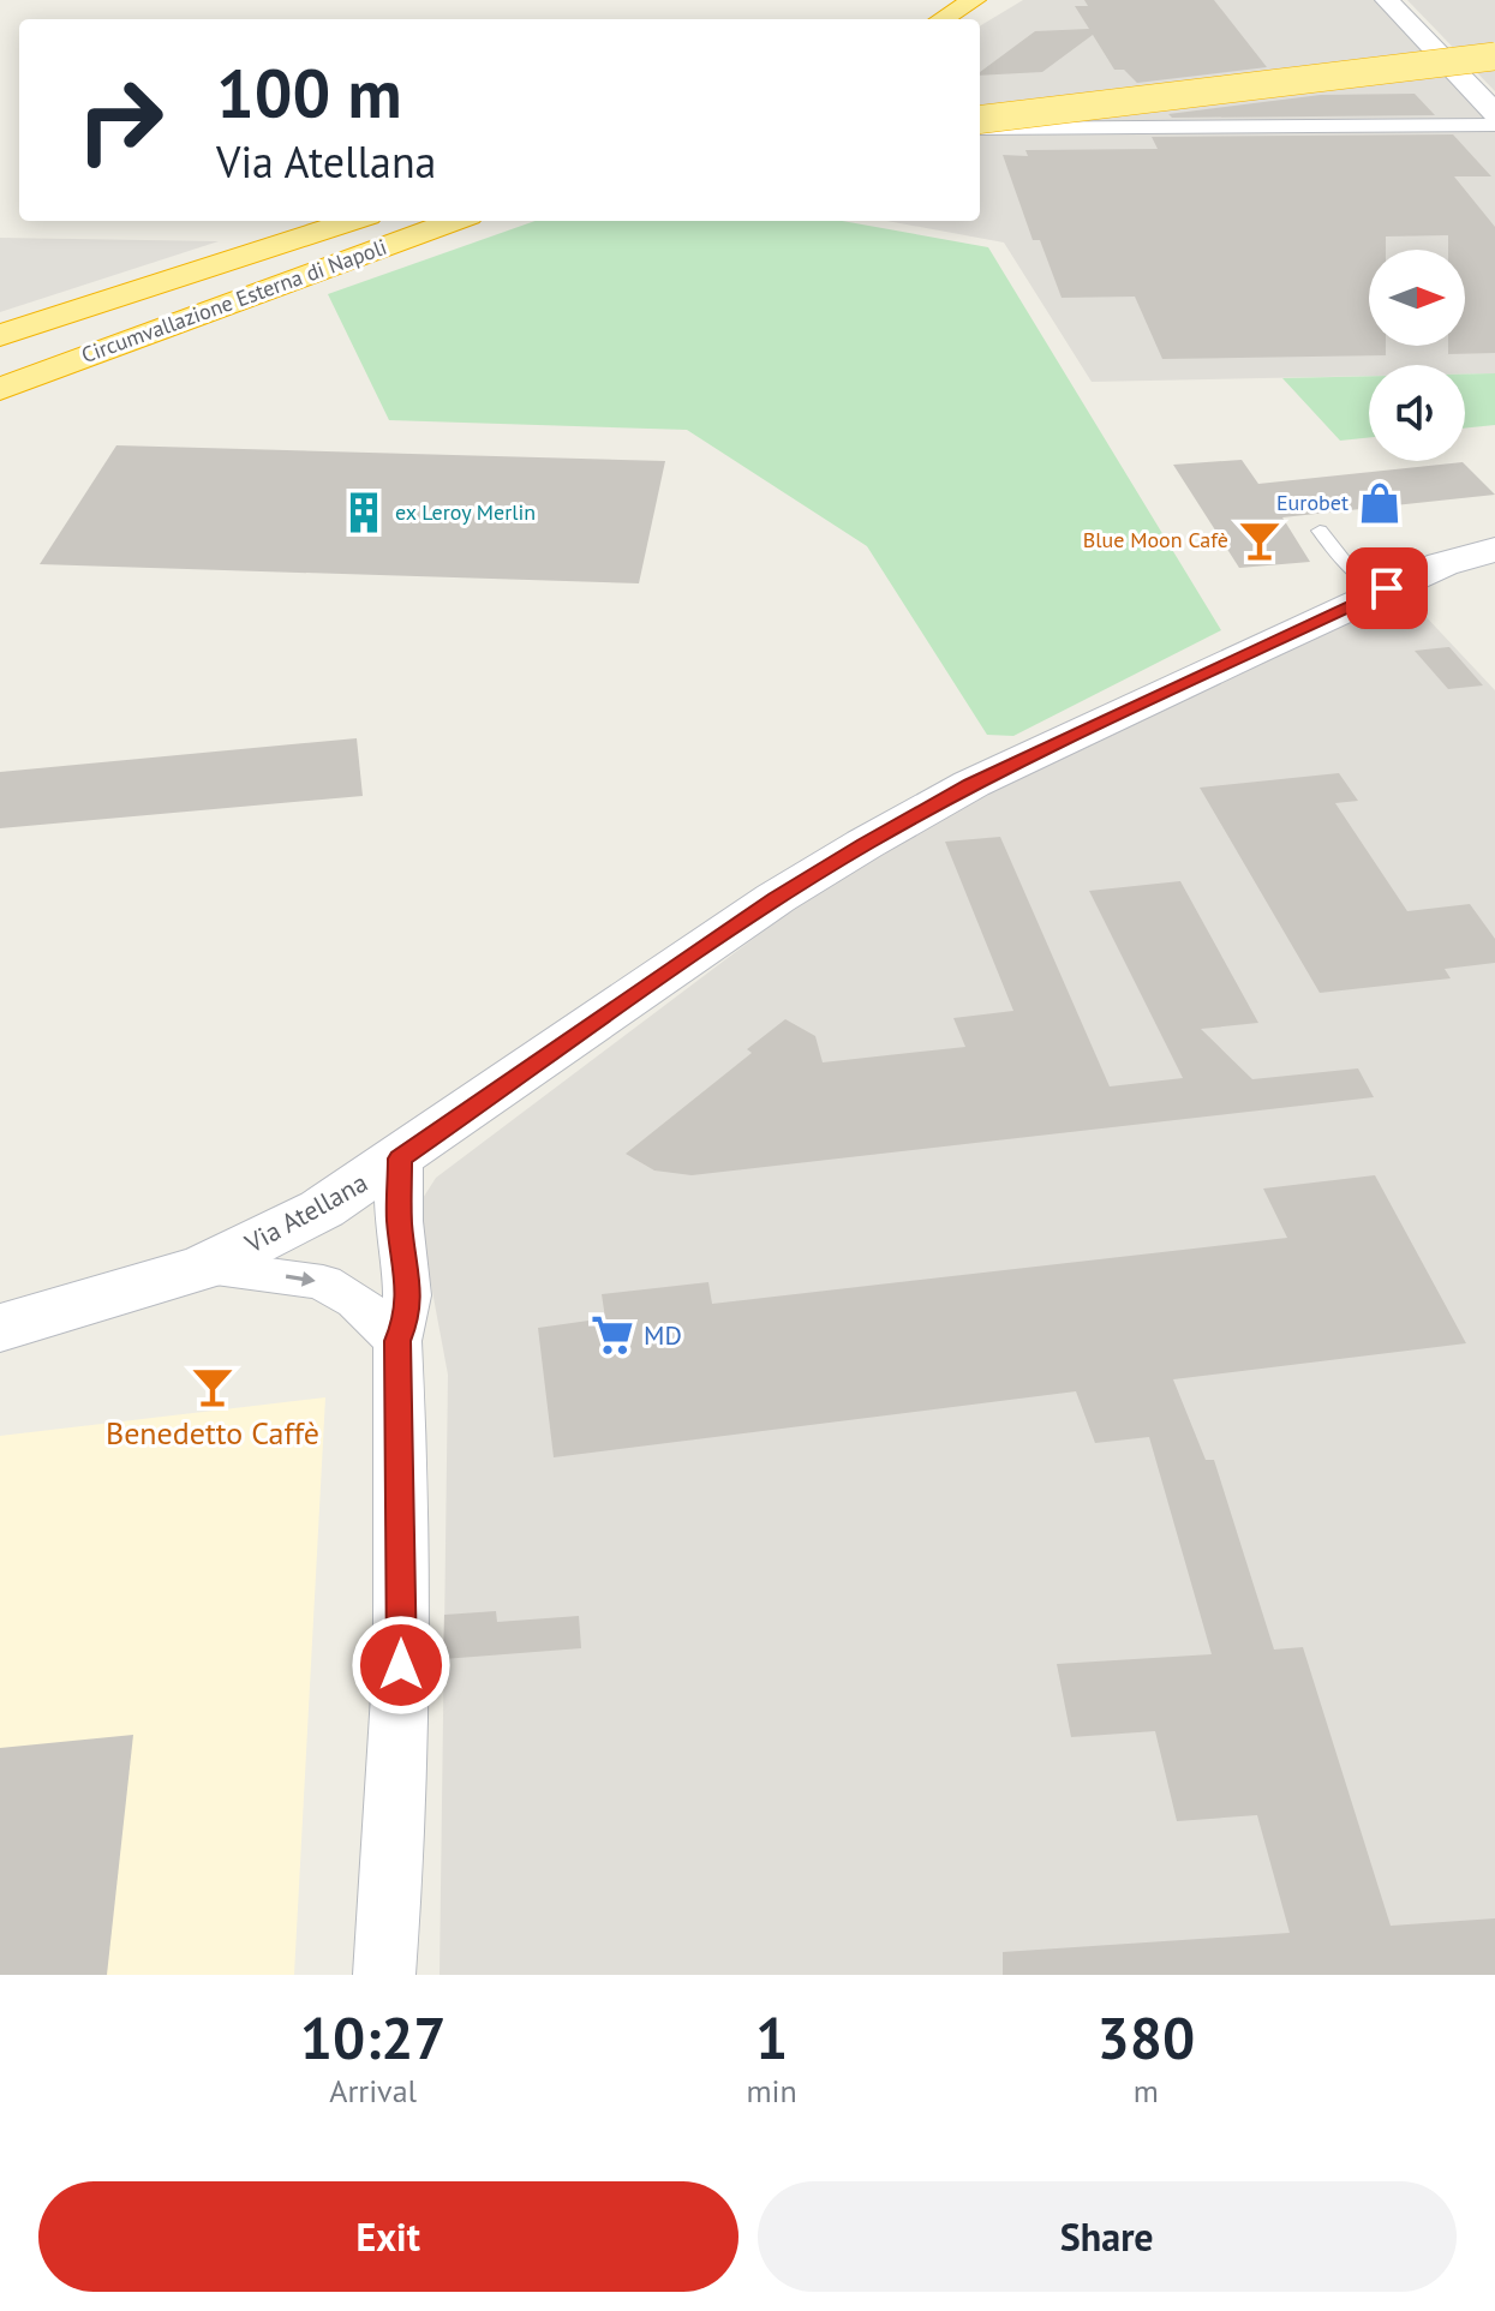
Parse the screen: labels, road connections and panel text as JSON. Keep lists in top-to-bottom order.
{
  "streets": {
    "highway": ["Circumvallazione Esterna di Napoli"],
    "main road": ["Via Atellana"]
  },
  "places": {
    "shop": ["Eurobet"],
    "building": ["ex Leroy Merlin"],
    "bar": ["Blue Moon Cafè", "Benedetto Caffè"],
    "supermarket": ["MD"]
  },
  "north": "right",
  "page": {
    "turn": ["100 m", "Via Atellana"],
    "eta": [
      "10:27",
      "Arrival",
      "1",
      "min",
      "380",
      "m"
    ],
    "buttons": ["Exit", "Share"]
  }
}
